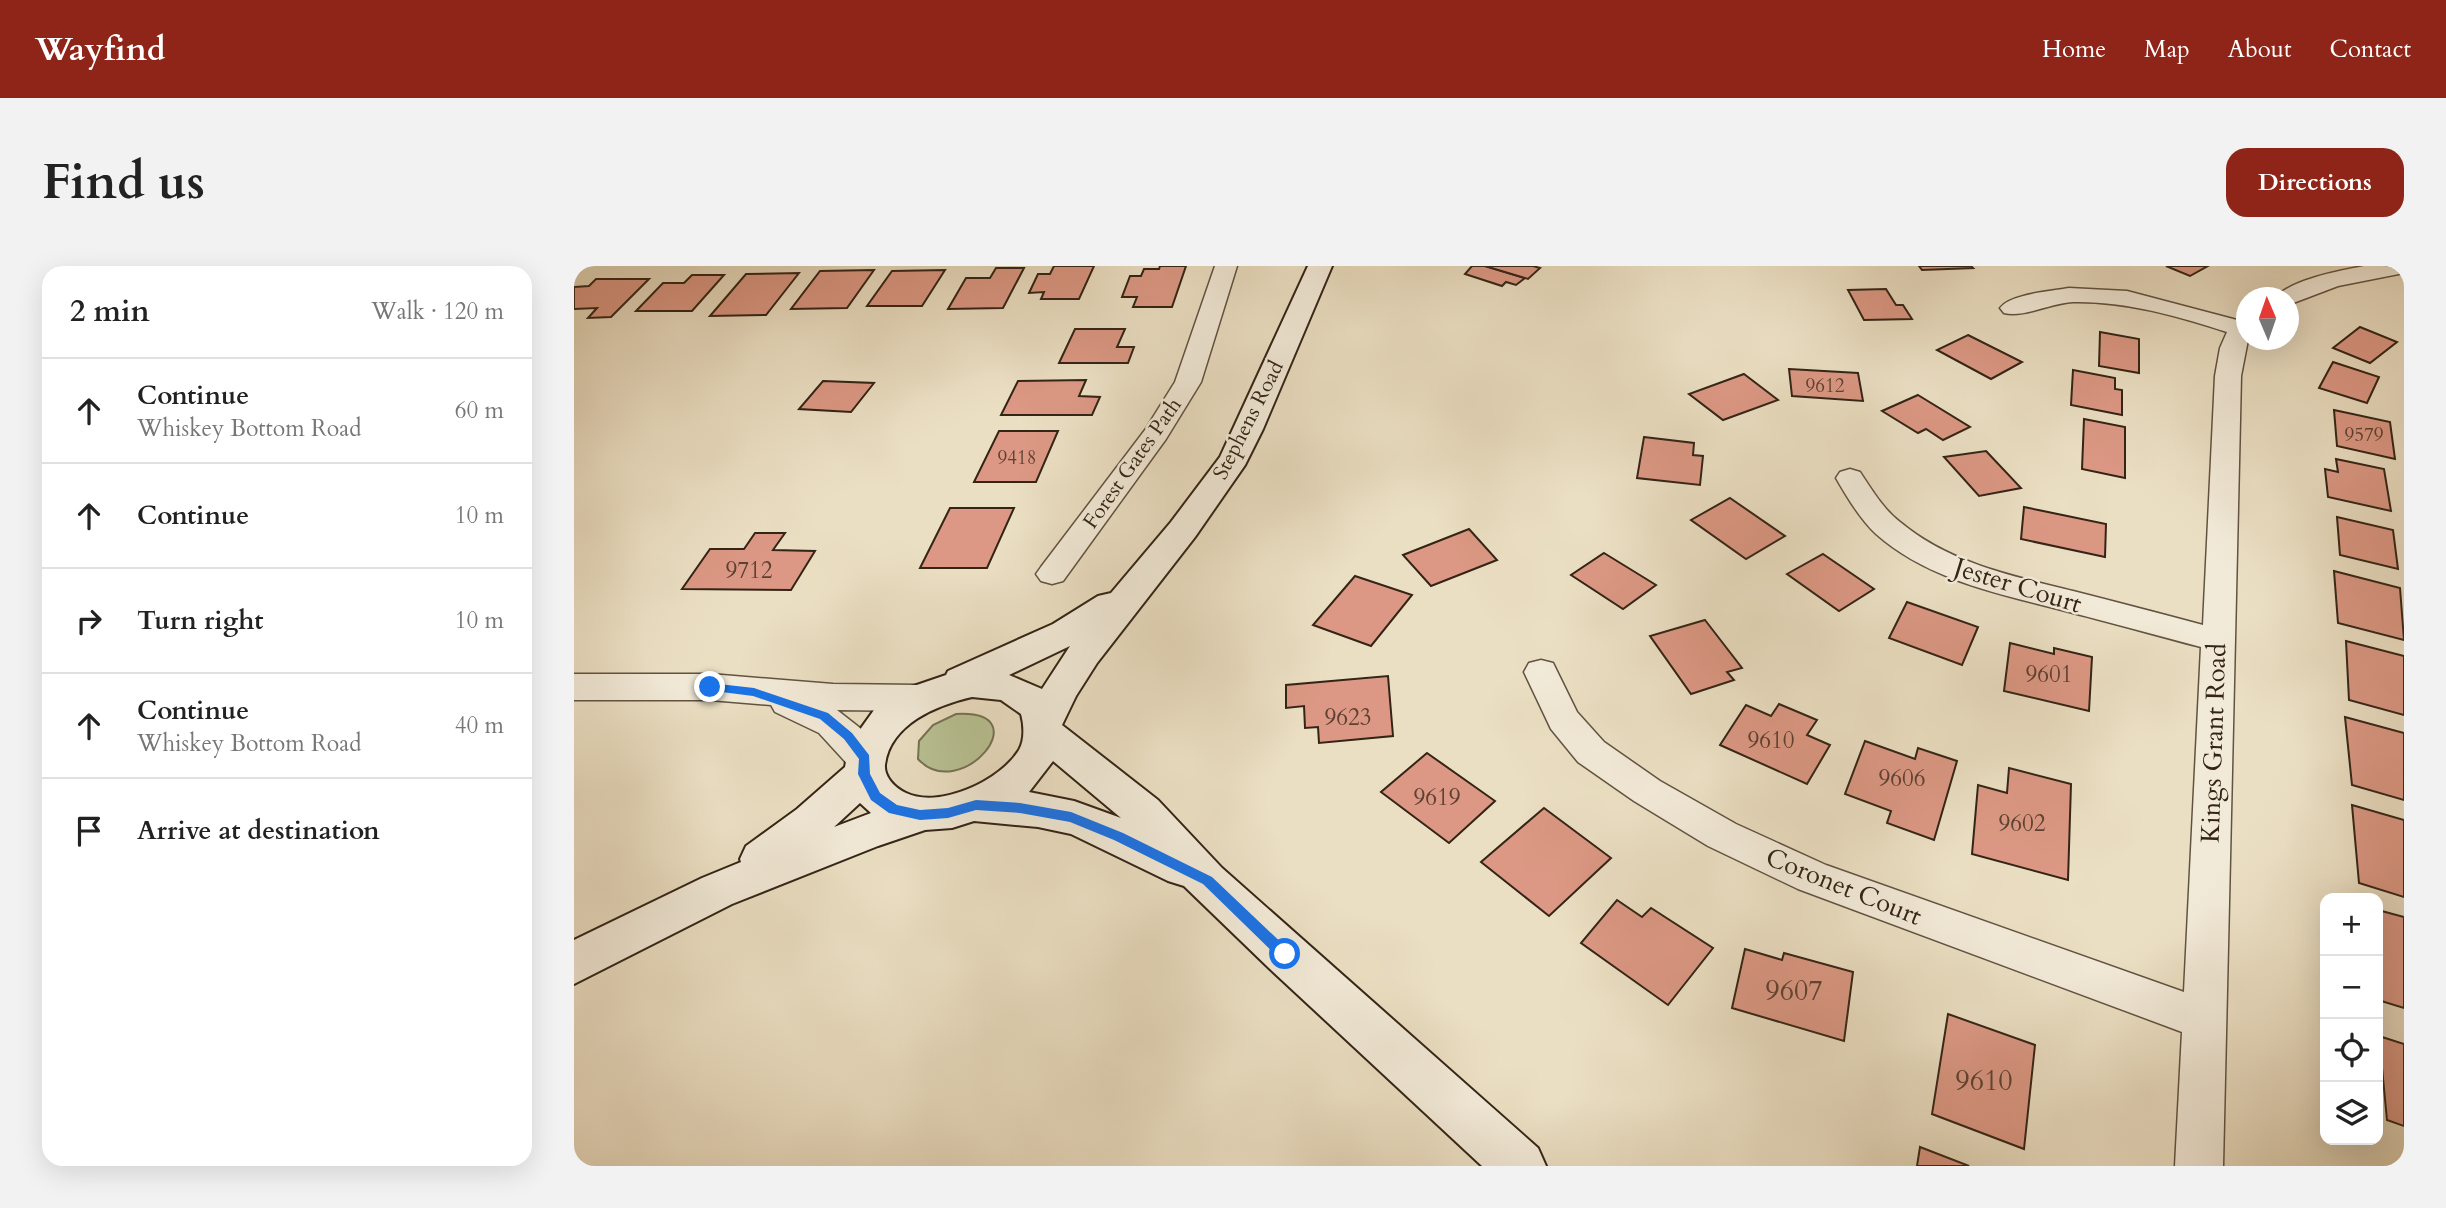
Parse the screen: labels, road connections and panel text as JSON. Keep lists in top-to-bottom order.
{
  "streets": {
    "street": [
      "Stephens Road",
      "Forest Gates Path",
      "Jester Court",
      "Kings Grant Road",
      "Coronet Court"
    ]
  },
  "crossings": [
    ["Jester Court", "Kings Grant Road"],
    ["Kings Grant Road", "Coronet Court"]
  ],
  "house_numbers": [
    "9612",
    "9579",
    "9418",
    "9712",
    "9601",
    "9623",
    "9610",
    "9606",
    "9619",
    "9602",
    "9607",
    "9610"
  ],
  "north": "top",
  "page": {
    "header": "Wayfind",
    "nav": [
      "Home",
      "Map",
      "About",
      "Contact"
    ],
    "buttons": "Directions",
    "title": "Find us",
    "heading": ["2 min", "Walk · 120 m"],
    "list": [
      ["Continue", "Whiskey Bottom Road", "60 m"],
      ["Continue", "10 m"],
      ["Turn right", "10 m"],
      ["Continue", "Whiskey Bottom Road", "40 m"],
      "Arrive at destination"
    ],
    "map_buttons": ["+", "−"]
  }
}
